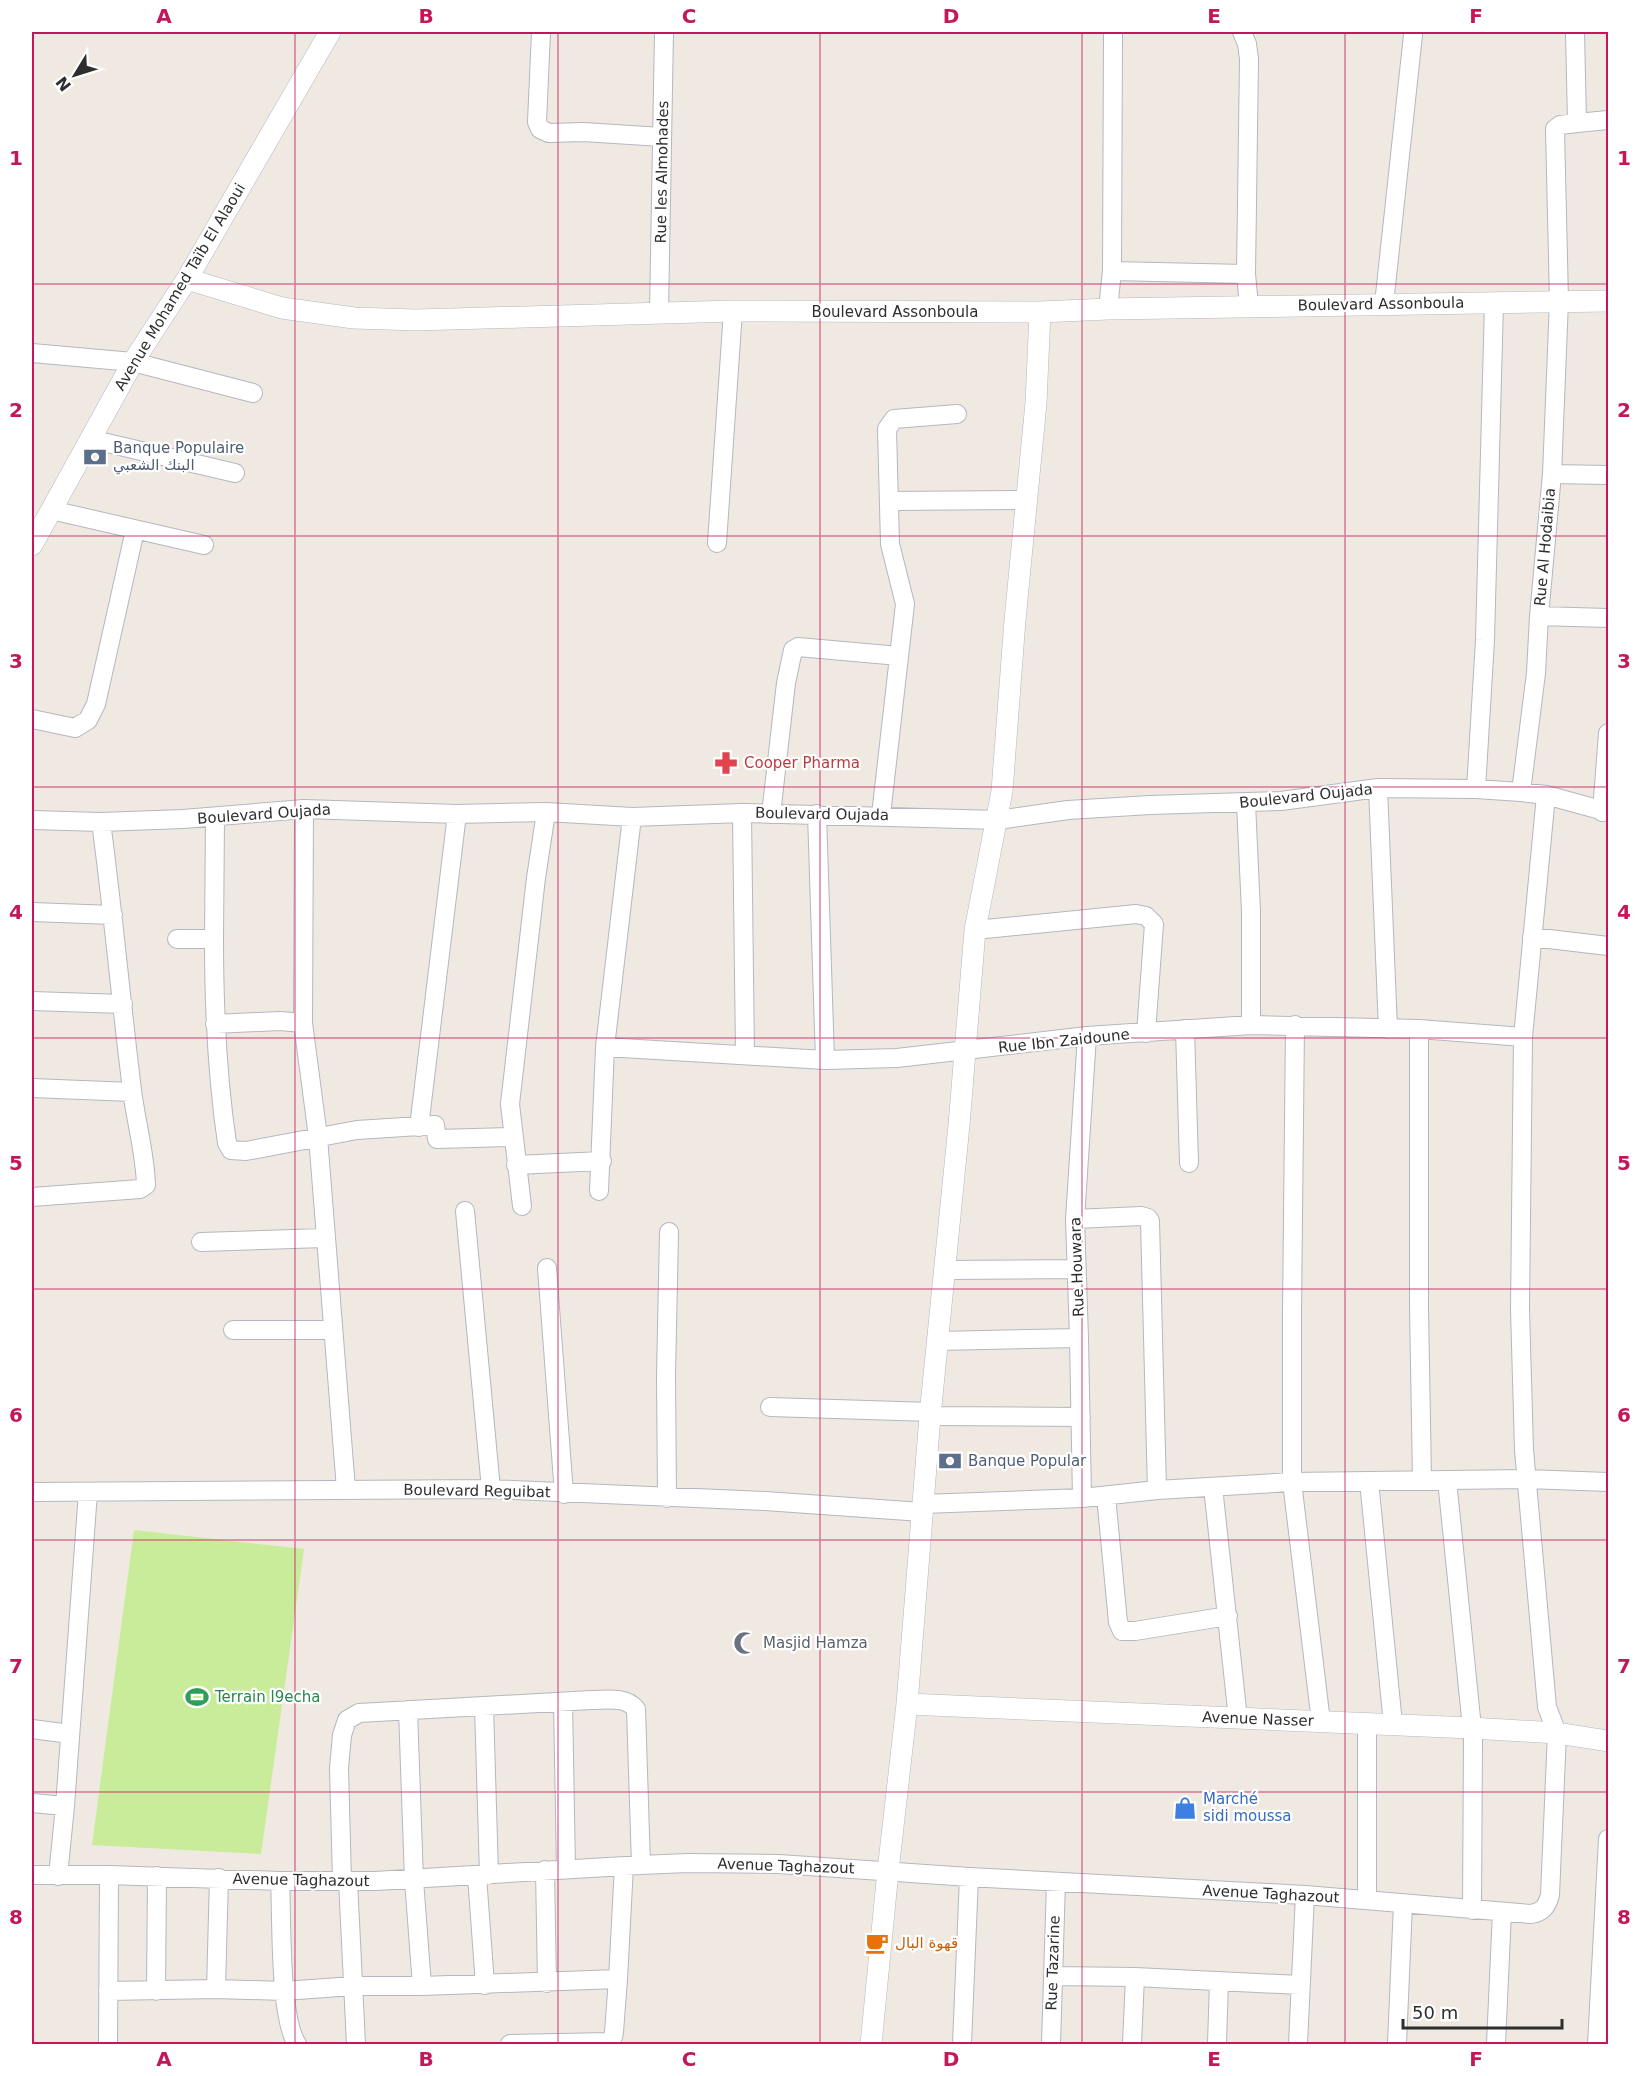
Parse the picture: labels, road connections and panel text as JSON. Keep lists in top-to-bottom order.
{
  "streets": {
    "street": [
      "Rue les Almohades",
      "Avenue Mohamed Taïb El Alaoui",
      "Boulevard Assonboula",
      "Rue Al Hodaibia",
      "Boulevard Oujada",
      "Rue Ibn Zaidoune",
      "Rue Houwara",
      "Boulevard Reguibat",
      "Avenue Nasser",
      "Avenue Taghazout",
      "Rue Tazarine"
    ]
  },
  "crossings": [
    ["Rue les Almohades", "Boulevard Assonboula"],
    ["Avenue Mohamed Taïb El Alaoui", "Boulevard Assonboula"],
    ["Boulevard Assonboula", "Rue Al Hodaibia"],
    ["Rue Al Hodaibia", "Boulevard Oujada"],
    ["Rue Ibn Zaidoune", "Rue Houwara"],
    ["Rue Houwara", "Boulevard Reguibat"],
    ["Avenue Nasser", "Avenue Taghazout"],
    ["Avenue Taghazout", "Rue Tazarine"]
  ],
  "places": {
    "bank": ["Banque Populaire البنك الشعبي", "Banque Popular"],
    "pharmacy": ["Cooper Pharma"],
    "mosque": ["Masjid Hamza"],
    "sports": ["Terrain l9echa"],
    "shop": ["Marché sidi moussa"],
    "cafe": ["قهوة البال"]
  },
  "scale_bar": "50 m",
  "north": "bottom left",
  "grid": {
    "columns": [
      "A",
      "B",
      "C",
      "D",
      "E",
      "F"
    ],
    "rows": [
      "1",
      "2",
      "3",
      "4",
      "5",
      "6",
      "7",
      "8"
    ]
  }
}
